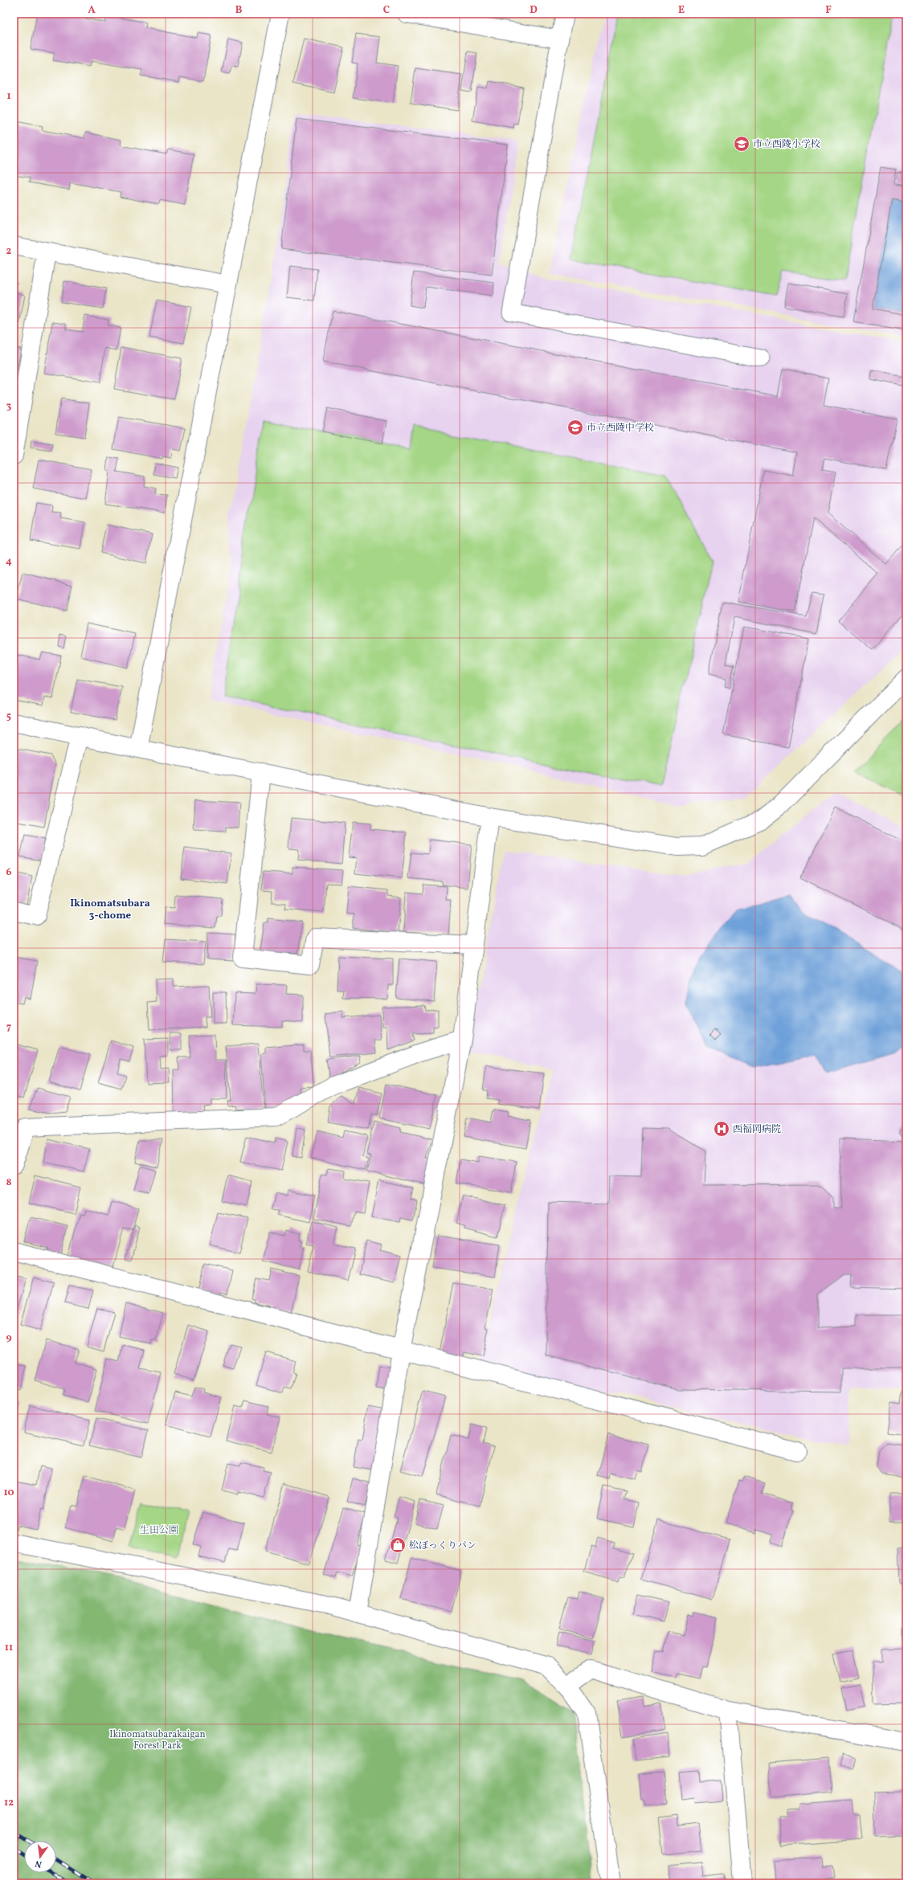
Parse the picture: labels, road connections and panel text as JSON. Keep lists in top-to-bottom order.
{
  "districts": ["Ikinomatsubara 3-chome"],
  "parks": ["生田公園", "Ikinomatsubarakaigan Forest Park"],
  "places": {
    "school or university": ["市立西陵小学校", "市立西陵中学校"],
    "hospital": ["西福岡病院"],
    "shop": ["松ぼっくりパン"]
  },
  "north": "bottom",
  "grid": {
    "columns": [
      "A",
      "B",
      "C",
      "D",
      "E",
      "F"
    ],
    "rows": [
      "1",
      "2",
      "3",
      "4",
      "5",
      "6",
      "7",
      "8",
      "9",
      "10",
      "11",
      "12"
    ]
  }
}
